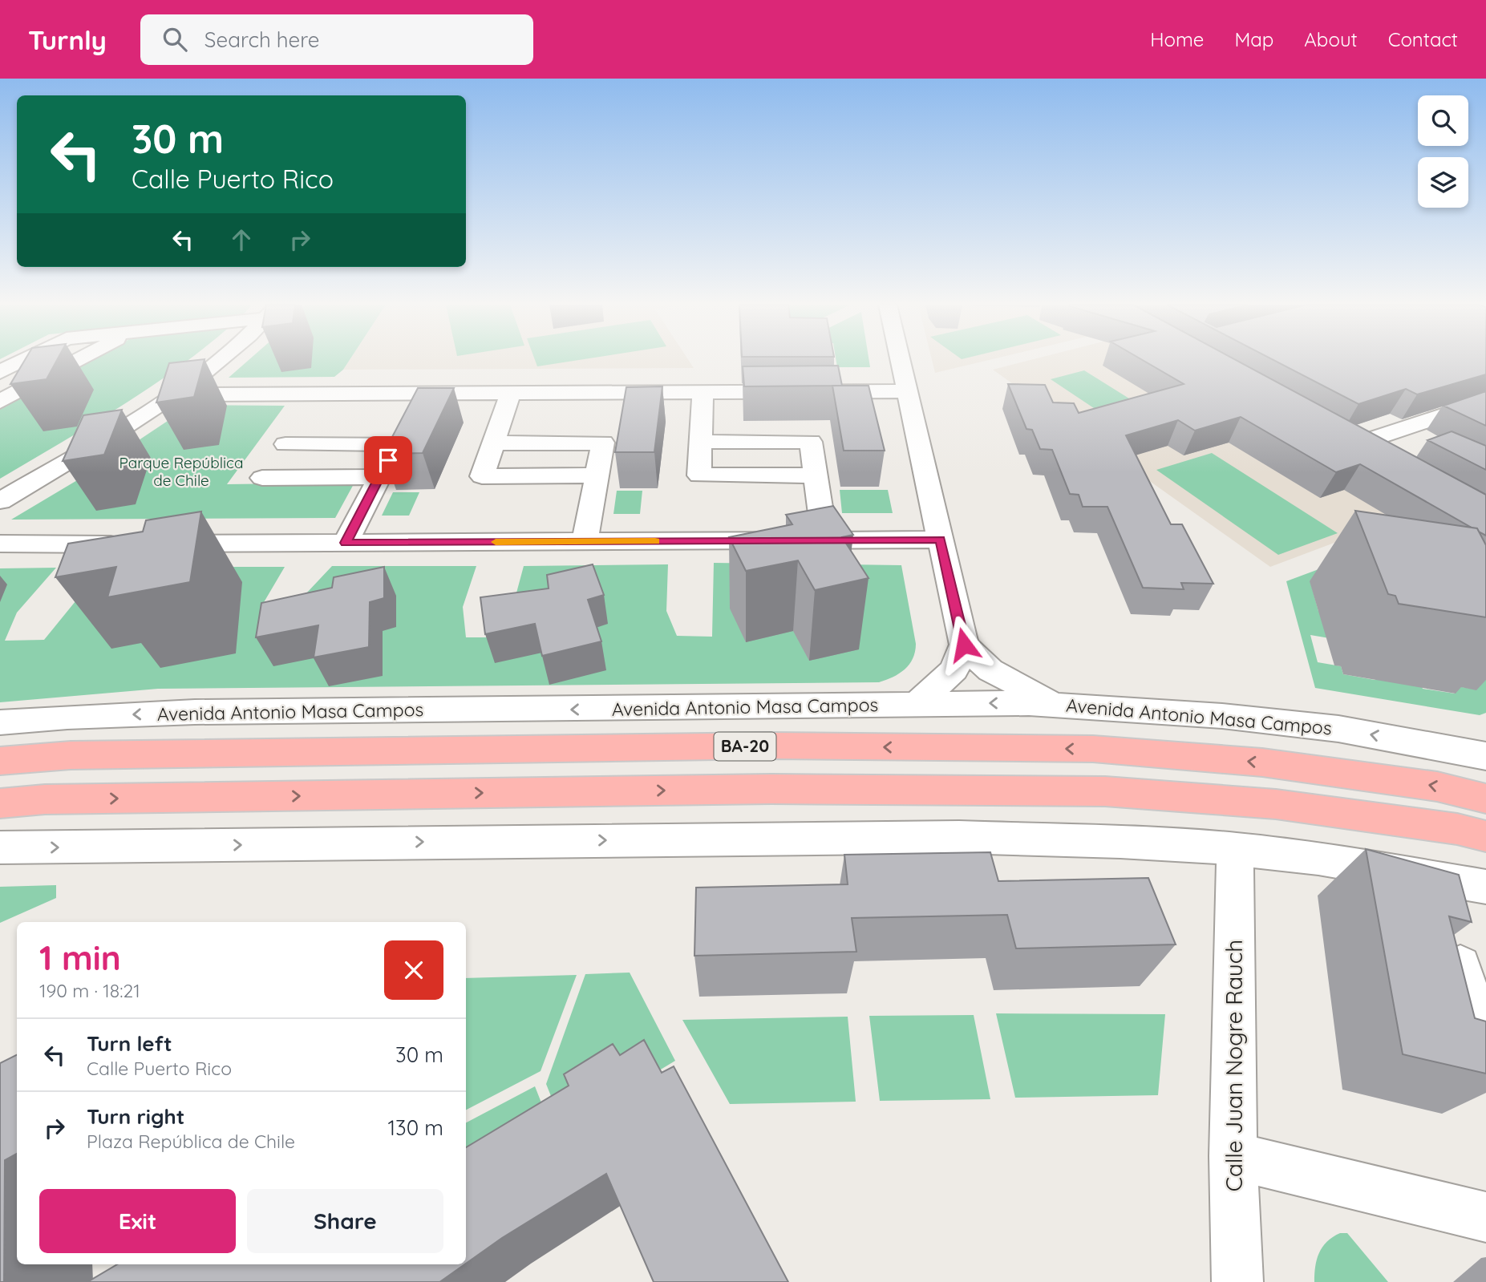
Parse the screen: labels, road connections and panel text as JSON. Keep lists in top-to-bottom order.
{
  "streets": {
    "highway": ["Avenida Antonio Masa Campos", "BA-20"],
    "street": ["Calle Juan Nogre Rauch"]
  },
  "parks": ["Parque República de Chile"],
  "page": {
    "header": "Turnly",
    "search": "Search here",
    "nav": [
      "Home",
      "Map",
      "About",
      "Contact"
    ],
    "turn": ["30 m", "Calle Puerto Rico"],
    "heading": ["1 min", "190 m · 18:21"],
    "list": [
      {
        "name": "Turn left",
        "note": "Calle Puerto Rico",
        "value": "30 m"
      },
      {
        "name": "Turn right",
        "note": "Plaza República de Chile",
        "value": "130 m"
      }
    ],
    "buttons": ["Exit", "Share"]
  }
}
